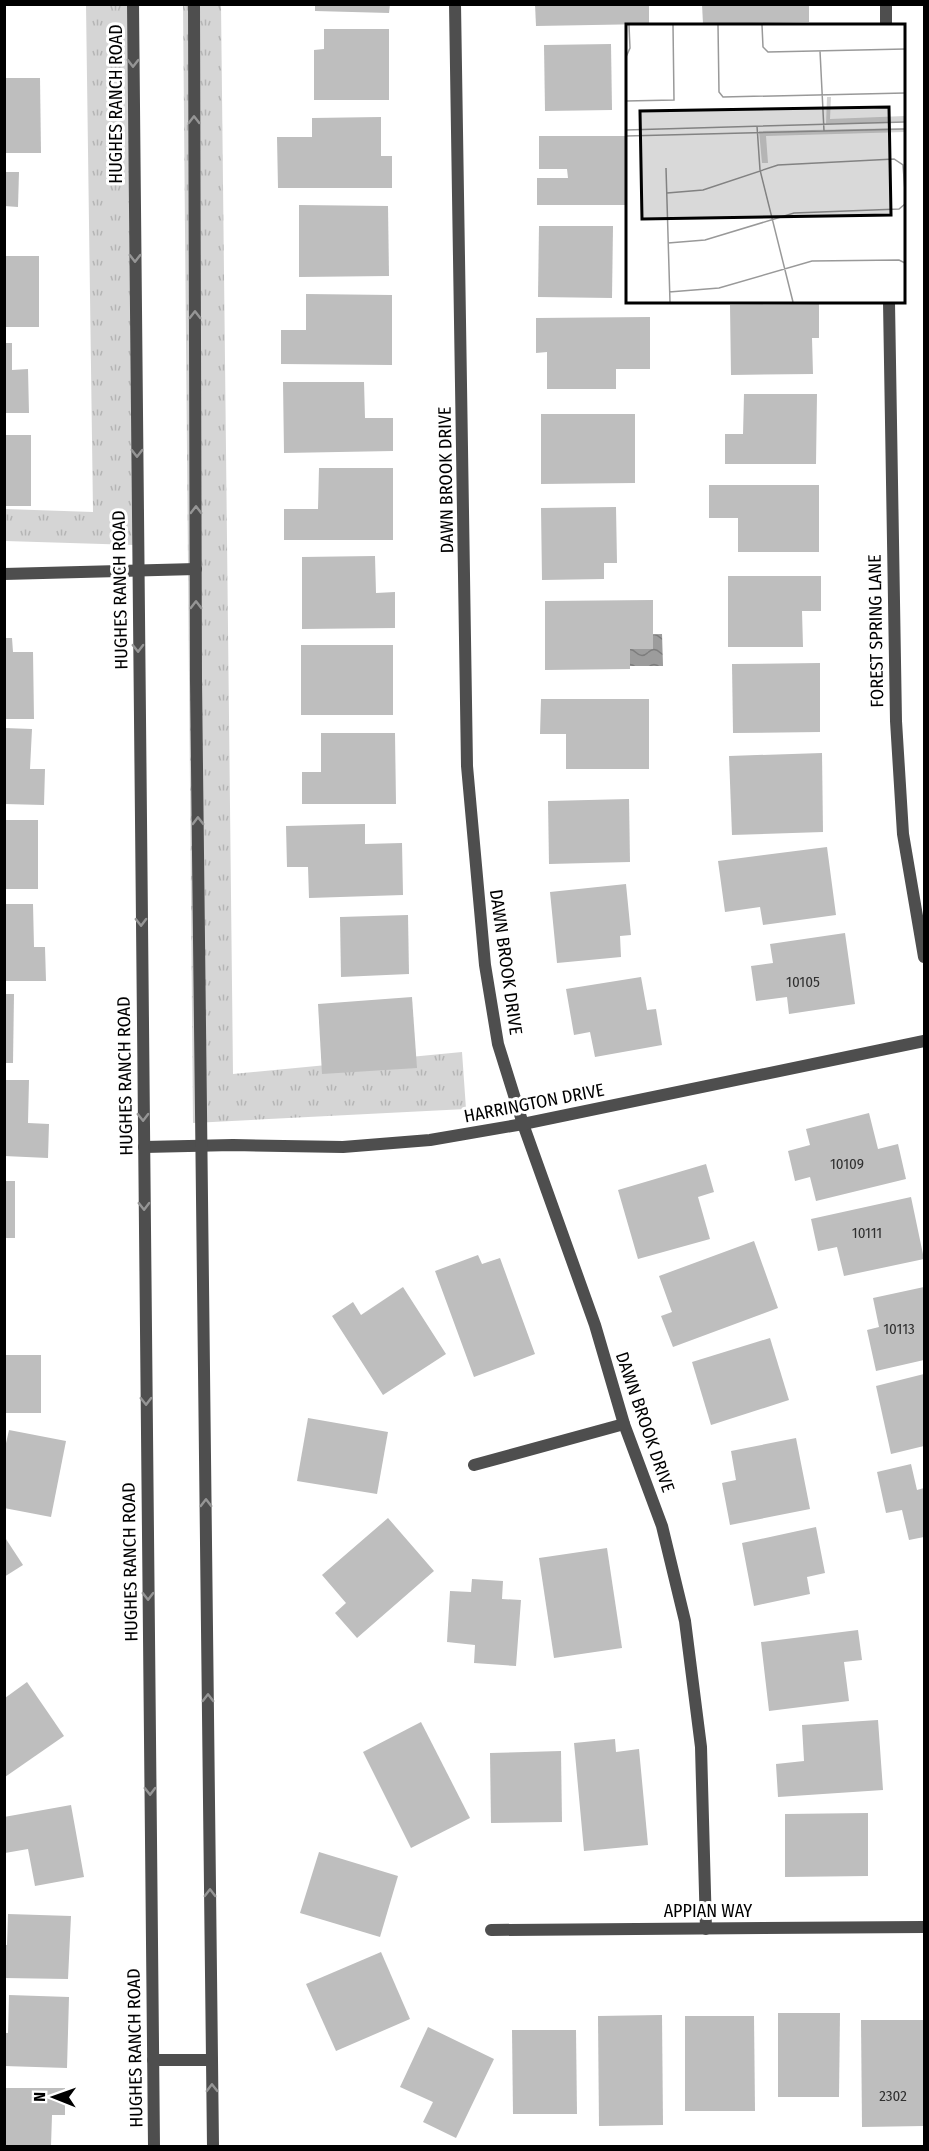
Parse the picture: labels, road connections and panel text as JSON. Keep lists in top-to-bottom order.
{
  "streets": {
    "street": [
      "HUGHES RANCH ROAD",
      "DAWN BROOK DRIVE",
      "FOREST SPRING LANE",
      "HARRINGTON DRIVE",
      "APPIAN WAY"
    ]
  },
  "crossings": [
    ["HUGHES RANCH ROAD", "HARRINGTON DRIVE"],
    ["DAWN BROOK DRIVE", "HARRINGTON DRIVE"],
    ["DAWN BROOK DRIVE", "APPIAN WAY"]
  ],
  "house_numbers": [
    "10105",
    "10109",
    "10111",
    "10113",
    "2302"
  ],
  "north": "left"
}
